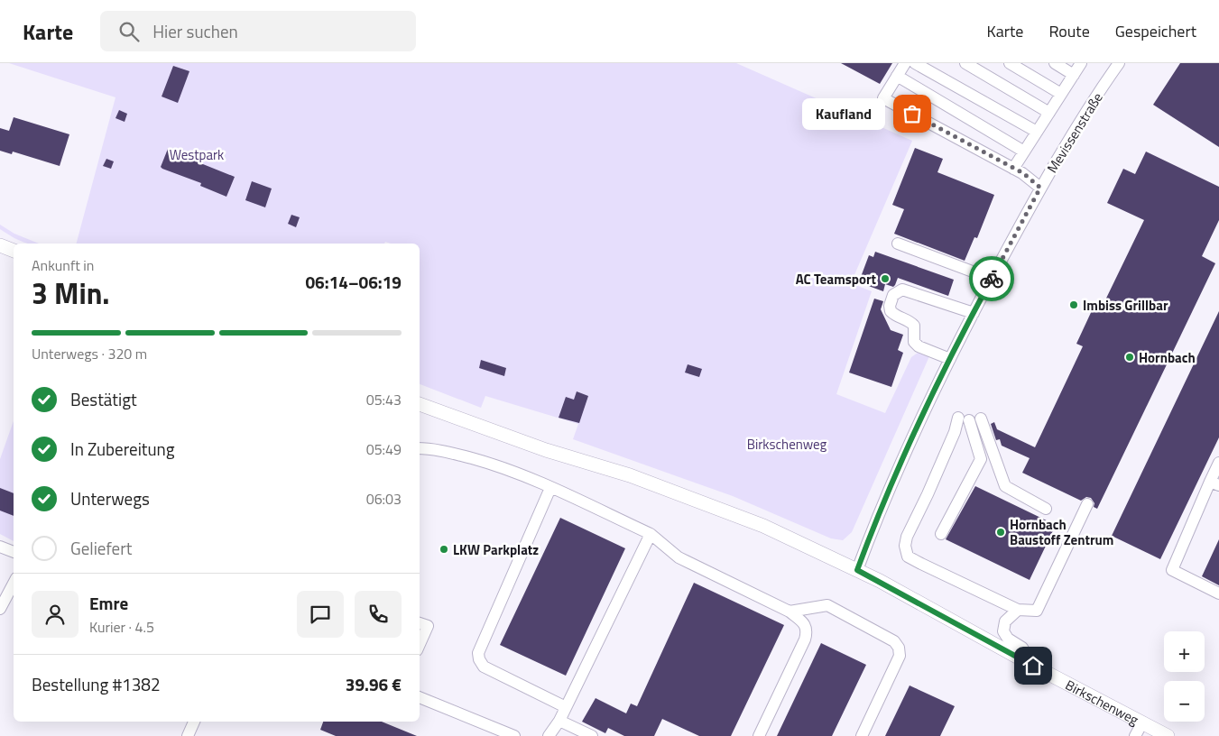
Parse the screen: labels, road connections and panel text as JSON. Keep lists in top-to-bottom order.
{
  "streets": {
    "main road": ["Birkschenweg"],
    "street": ["Mevissenstraße"]
  },
  "crossings": [
    ["Mevissenstraße", "Birkschenweg"]
  ],
  "parks": ["Westpark", "Birkschenweg"],
  "places": [
    "Kaufland",
    "AC Teamsport",
    "Imbiss Grillbar",
    "Hornbach",
    "Hornbach Baustoff Zentrum",
    "LKW Parkplatz"
  ],
  "page": {
    "header": "Karte",
    "search": "Hier suchen",
    "nav": ["Karte", "Route", "Gespeichert"],
    "bubble": "Kaufland",
    "heading": ["3 Min.", "Ankunft in", "06:14–06:19"],
    "panel": [
      "Emre",
      "Kurier · 4.5",
      "Bestellung #1382",
      "39.96 €"
    ],
    "bar": "Unterwegs · 320 m",
    "list": [
      ["Bestätigt", "05:43"],
      ["In Zubereitung", "05:49"],
      ["Unterwegs", "06:03"],
      "Geliefert"
    ],
    "map_buttons": ["+", "−"]
  }
}
